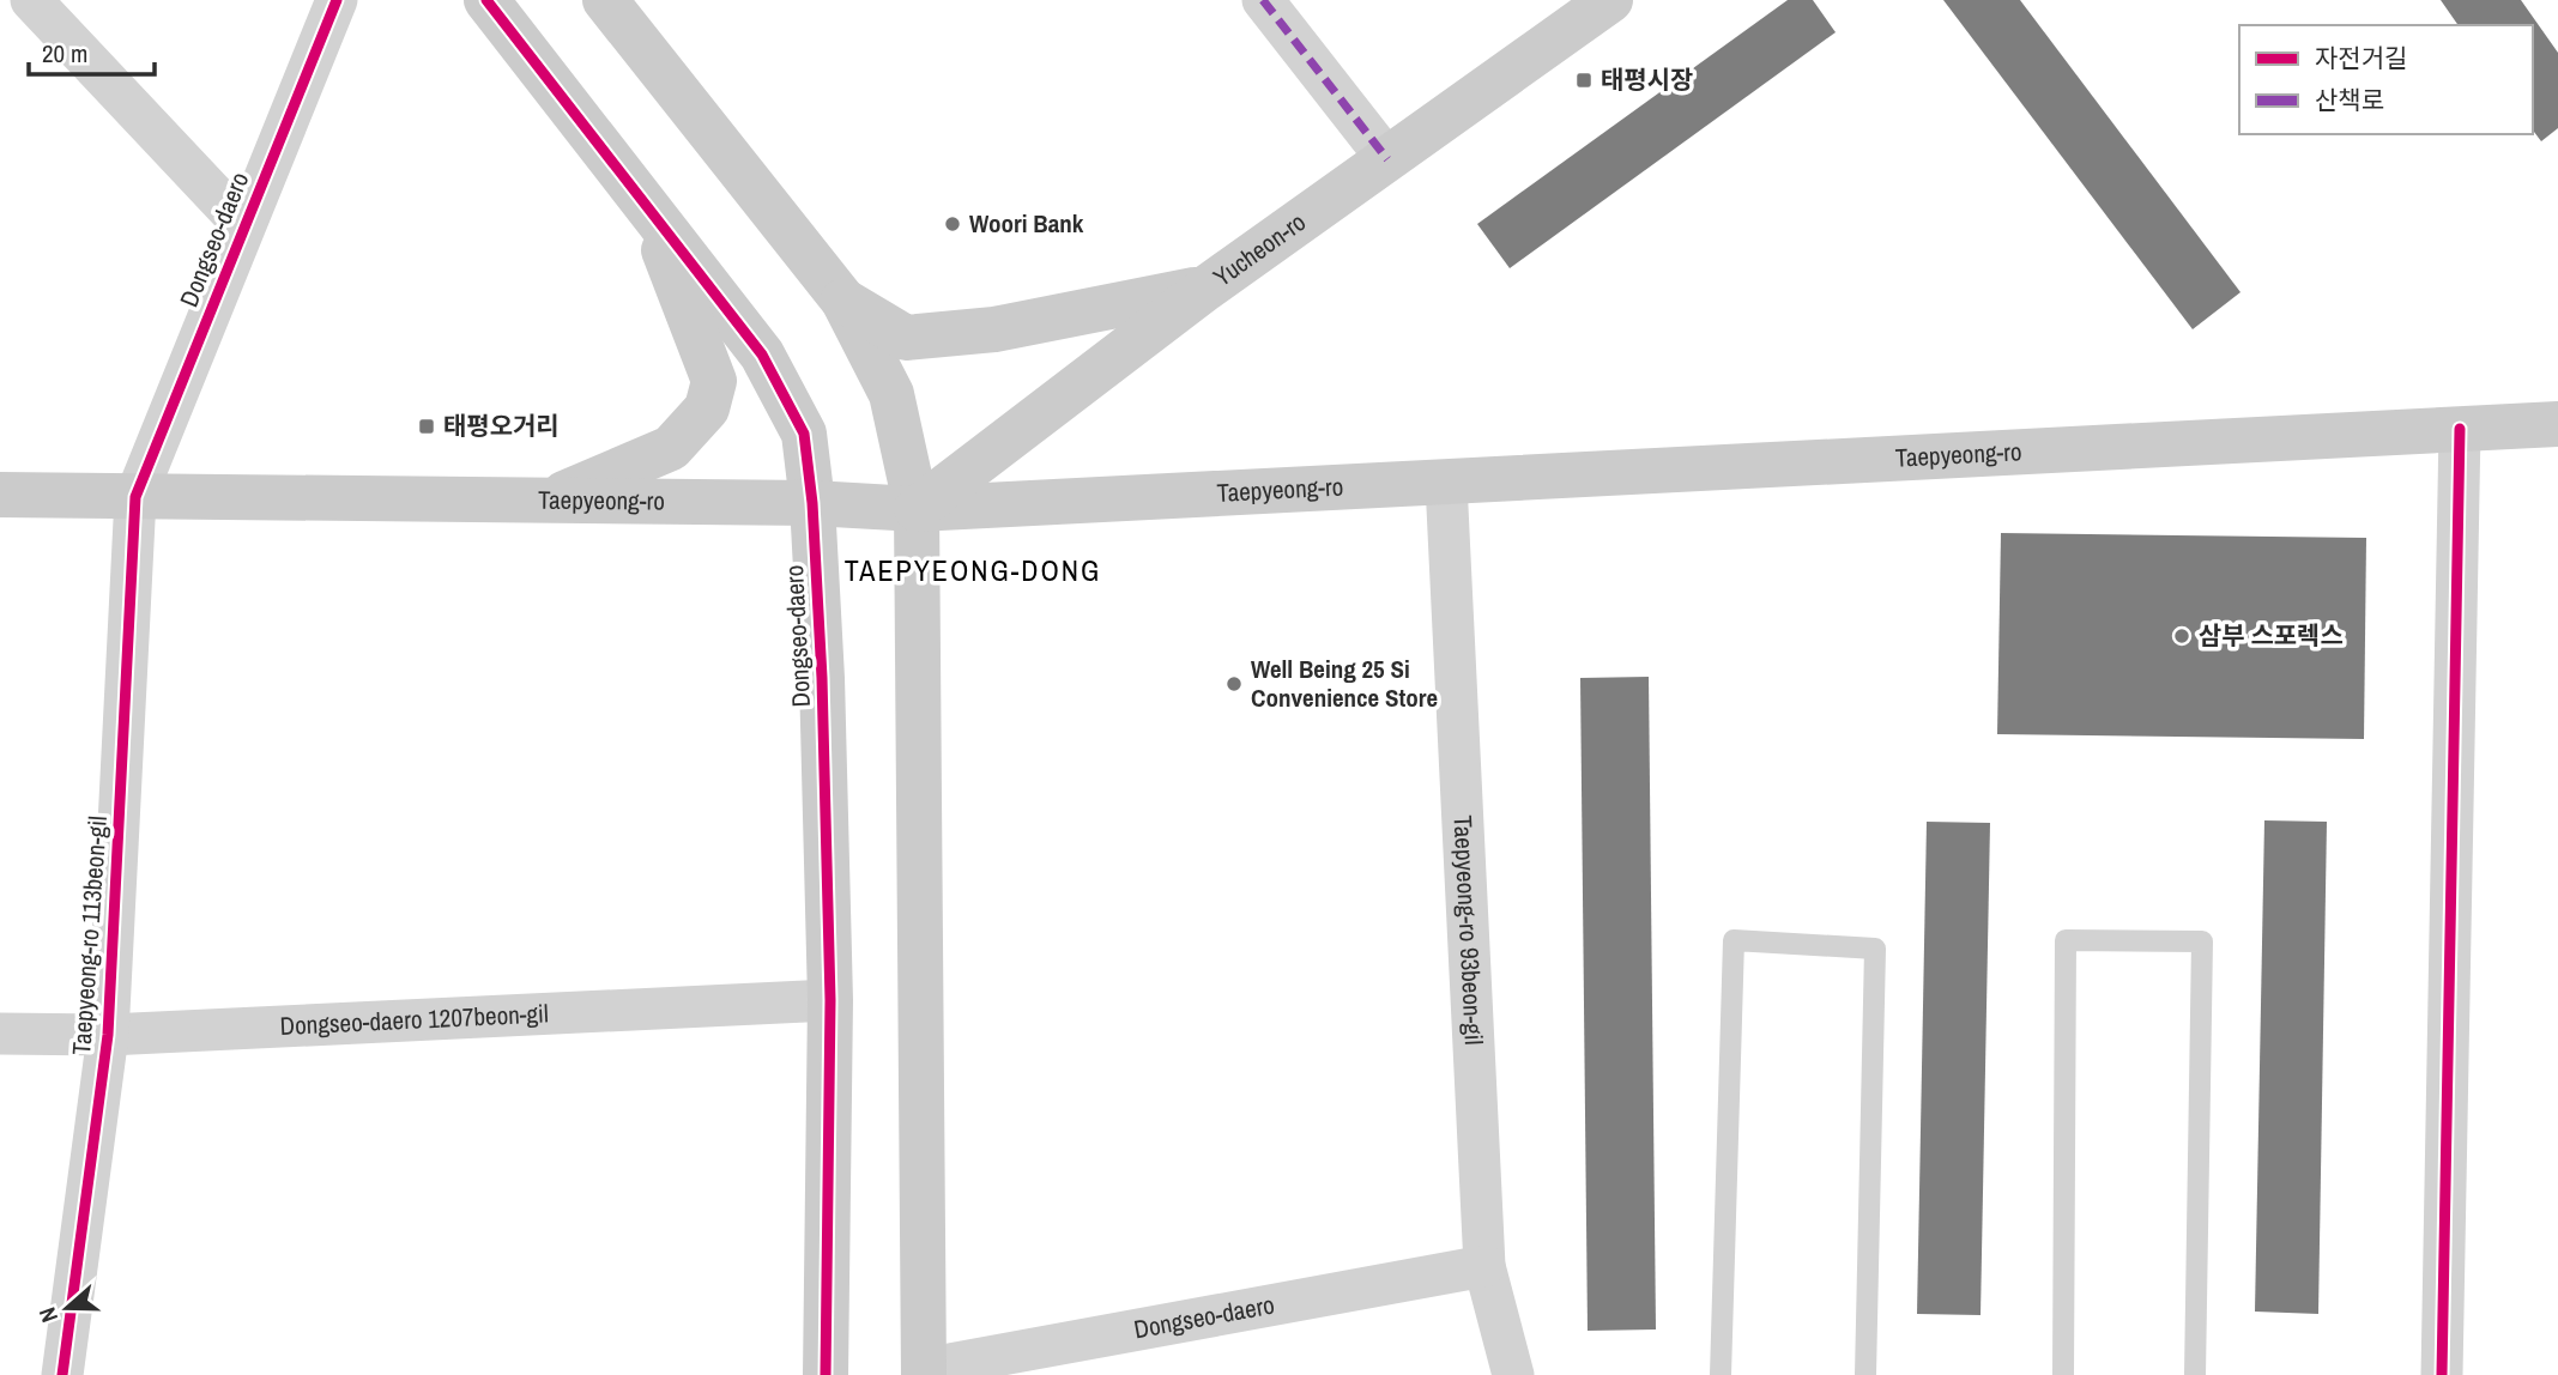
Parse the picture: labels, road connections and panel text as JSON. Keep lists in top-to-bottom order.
{
  "streets": {
    "street": [
      "Dongseo-daero",
      "Yucheon-ro",
      "Taepyeong-ro",
      "Taepyeong-ro 93beon-gil",
      "Taepyeong-ro 113beon-gil",
      "Dongseo-daero 1207beon-gil"
    ]
  },
  "crossings": [
    ["Dongseo-daero", "Yucheon-ro"],
    ["Dongseo-daero", "Taepyeong-ro"],
    ["Dongseo-daero", "Taepyeong-ro 93beon-gil"],
    ["Dongseo-daero", "Taepyeong-ro 113beon-gil"],
    ["Dongseo-daero", "Dongseo-daero 1207beon-gil"],
    ["Yucheon-ro", "Taepyeong-ro"],
    ["Taepyeong-ro", "Taepyeong-ro 93beon-gil"],
    ["Taepyeong-ro", "Taepyeong-ro 113beon-gil"],
    ["Taepyeong-ro 113beon-gil", "Dongseo-daero 1207beon-gil"]
  ],
  "districts": ["TAEPYEONG-DONG"],
  "places": {
    "transit": ["태평시장", "태평오거리"],
    "other": ["Woori Bank", "삼부 스포렉스", "Well Being 25 Si Convenience Store"]
  },
  "legend": ["자전거길", "산책로"],
  "scale_bar": "20 m",
  "north": "left"
}
